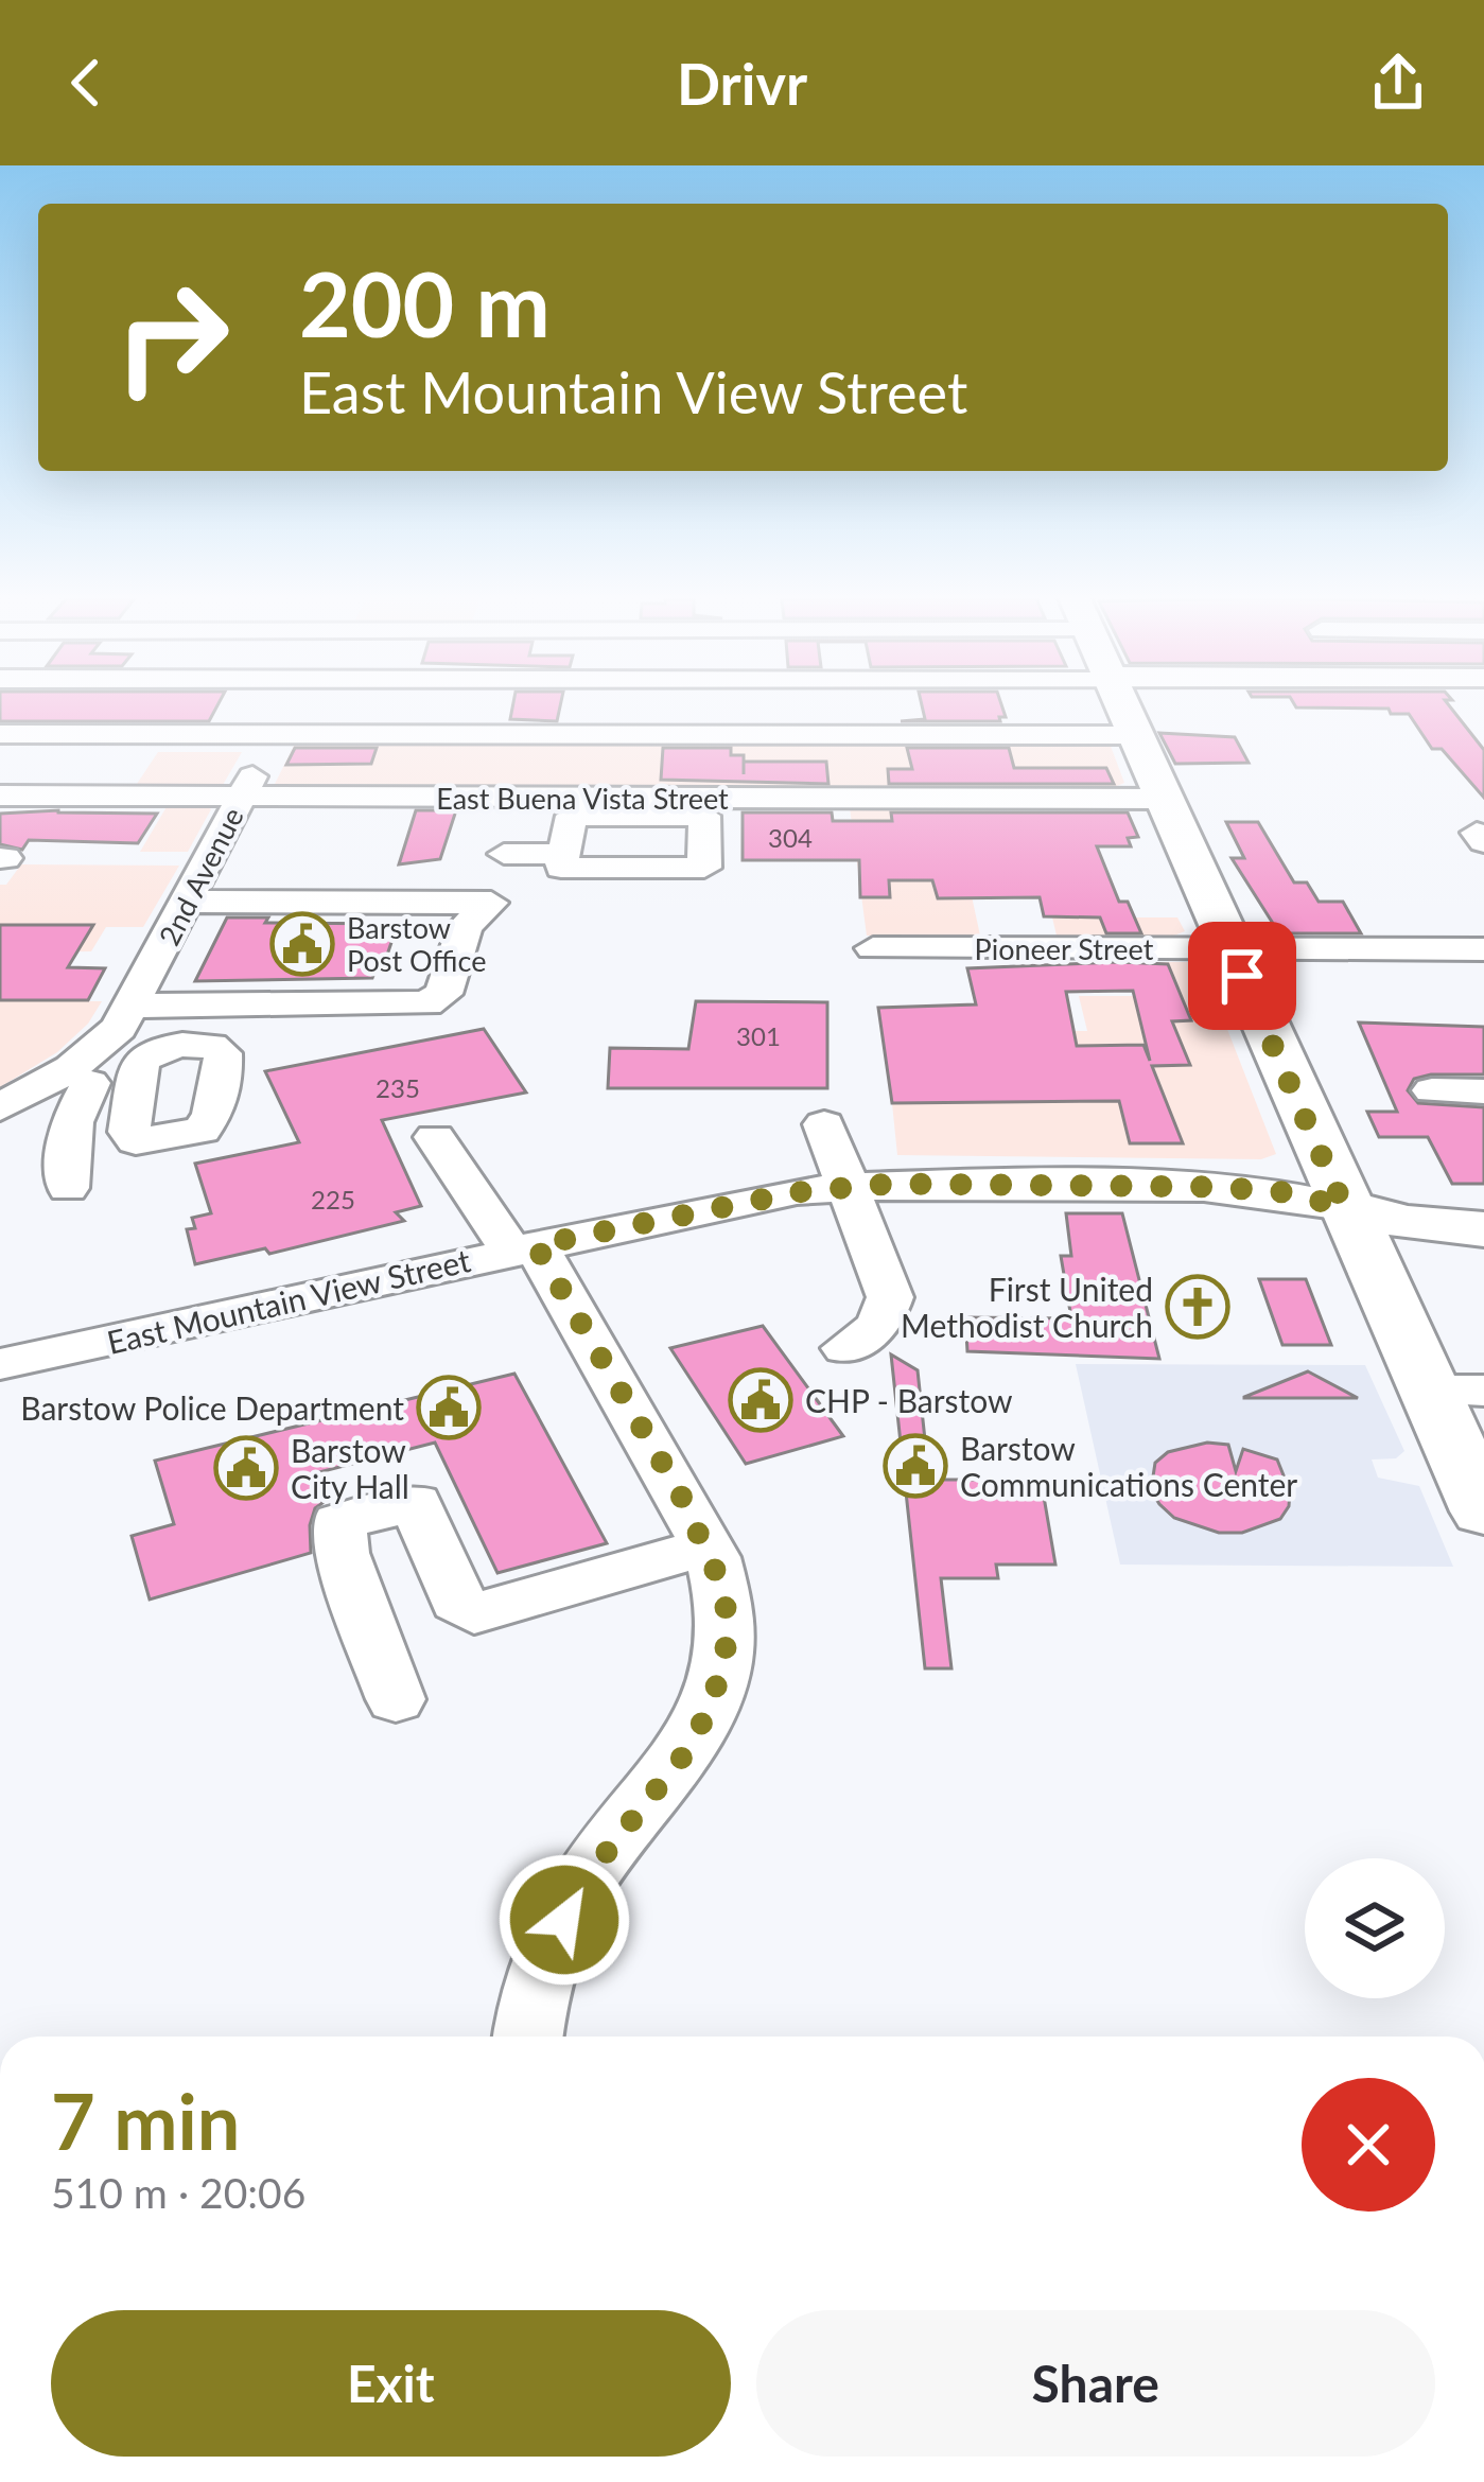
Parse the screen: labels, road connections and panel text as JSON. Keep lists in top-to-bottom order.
{
  "streets": {
    "main road": ["East Mountain View Street"],
    "street": ["East Buena Vista Street", "2nd Avenue", "Pioneer Street"]
  },
  "crossings": [
    ["East Buena Vista Street", "2nd Avenue"]
  ],
  "places": {
    "public building": [
      "Barstow Post Office",
      "CHP - Barstow",
      "Barstow Police Department",
      "Barstow Communications Center",
      "Barstow City Hall"
    ],
    "church": ["First United Methodist Church"]
  },
  "house_numbers": [
    "304",
    "301",
    "235",
    "225"
  ],
  "page": {
    "header": "Drivr",
    "turn": ["200 m", "East Mountain View Street"],
    "heading": ["7 min", "510 m · 20:06"],
    "buttons": ["Exit", "Share"]
  }
}
